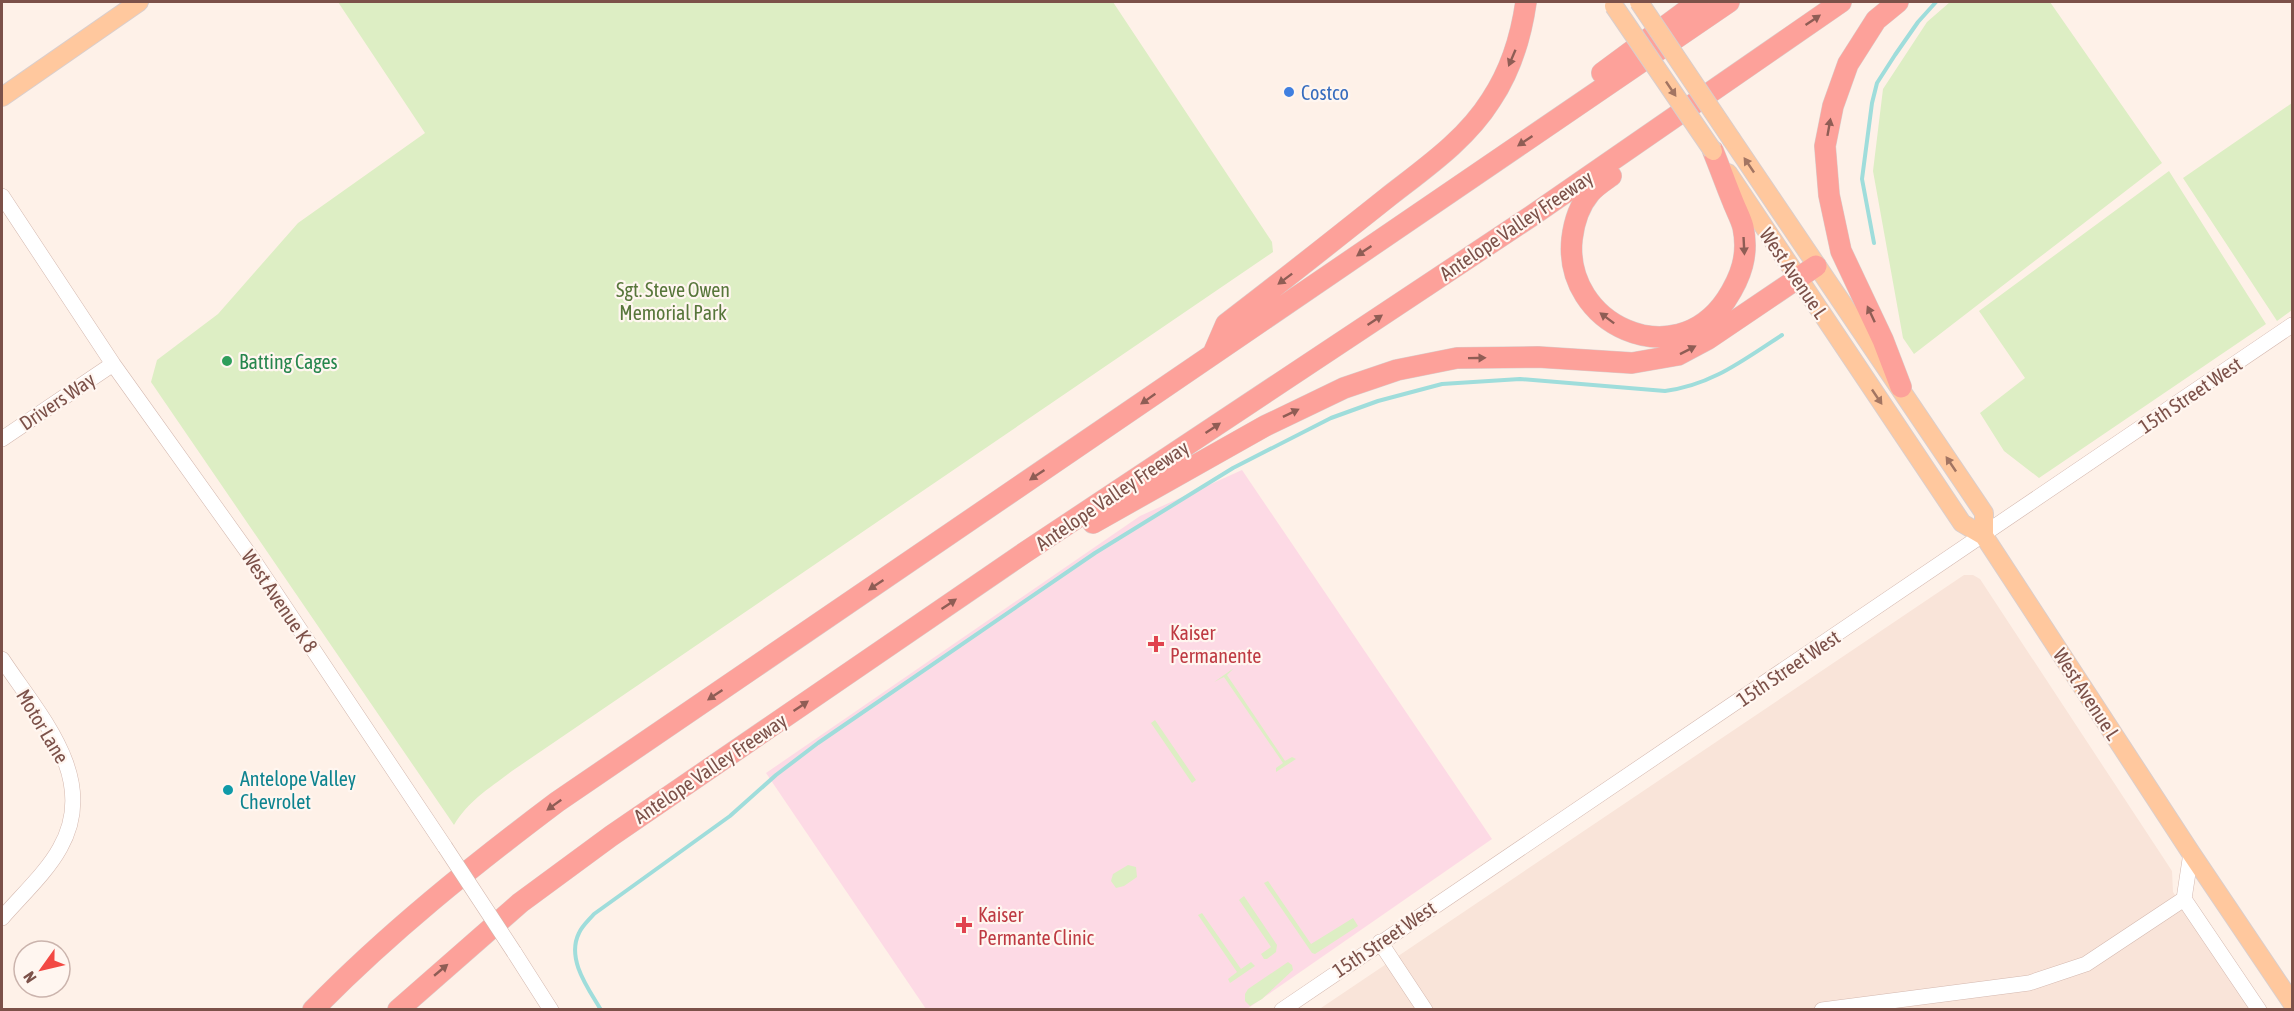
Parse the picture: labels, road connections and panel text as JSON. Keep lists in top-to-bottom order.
{
  "streets": {
    "highway": ["Antelope Valley Freeway"],
    "main road": ["West Avenue L"],
    "street": [
      "15th Street West",
      "Drivers Way",
      "West Avenue K 8",
      "Motor Lane"
    ]
  },
  "crossings": [
    ["West Avenue L", "15th Street West"],
    ["Drivers Way", "West Avenue K 8"]
  ],
  "parks": ["Sgt. Steve Owen Memorial Park"],
  "places": {
    "other": ["Costco", "Batting Cages", "Antelope Valley Chevrolet"],
    "health": ["Kaiser Permanente", "Kaiser Permante Clinic"]
  },
  "north": "bottom left"
}
